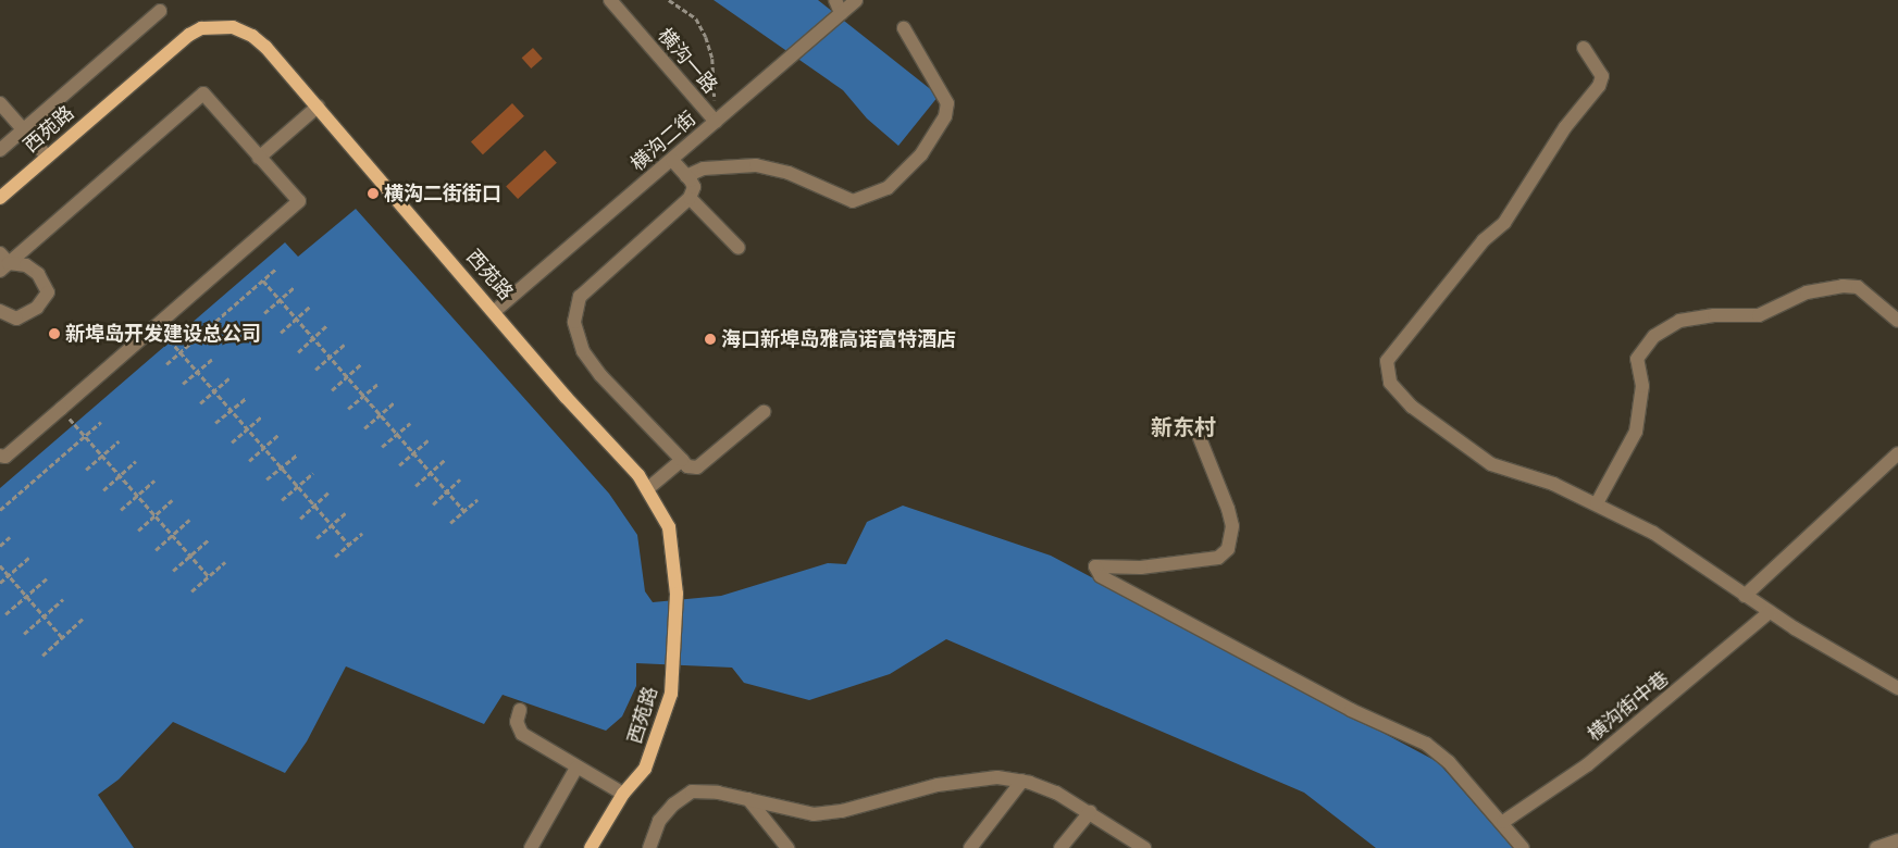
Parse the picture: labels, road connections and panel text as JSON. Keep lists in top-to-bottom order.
{
  "streets": {
    "main road": ["西苑路"],
    "street": ["横沟一路", "横沟二街", "横沟街中巷"]
  },
  "crossings": [
    ["横沟一路", "横沟二街"],
    ["西苑路", "横沟二街"]
  ],
  "districts": ["新东村"],
  "places": ["横沟二街街口", "新埠岛开发建设总公司", "海口新埠岛雅高诺富特酒店"]
}
